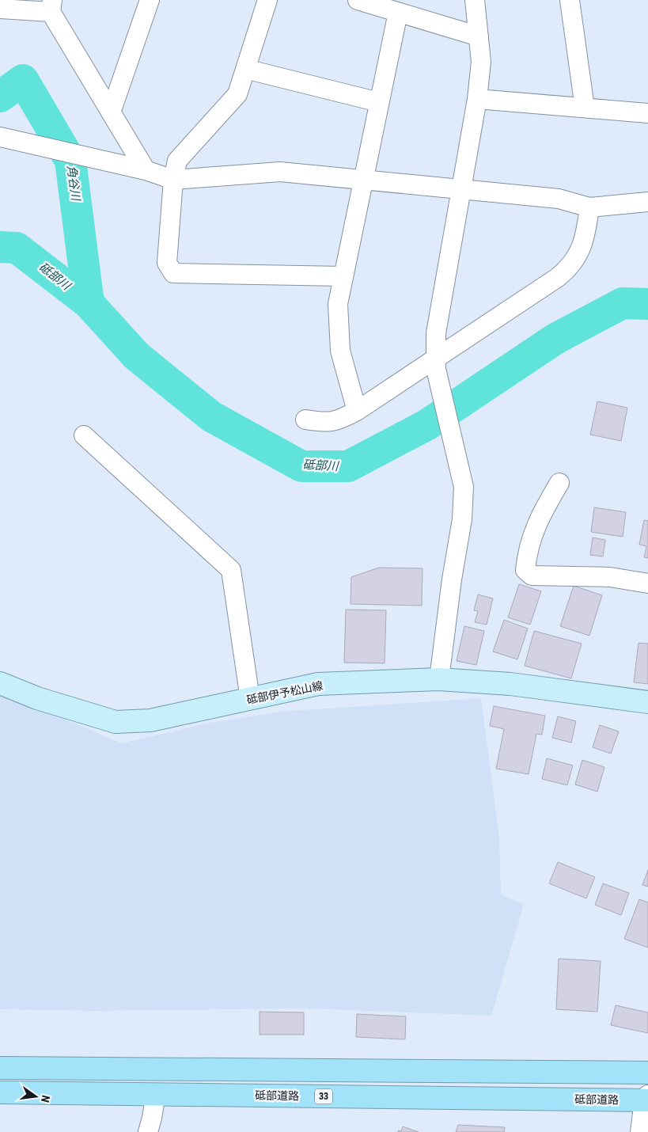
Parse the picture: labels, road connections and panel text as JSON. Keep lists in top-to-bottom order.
{
  "streets": {
    "highway": ["砥部道路", "33"],
    "main road": ["砥部伊予松山線"]
  },
  "water": ["角谷川", "砥部川"],
  "north": "right"
}
